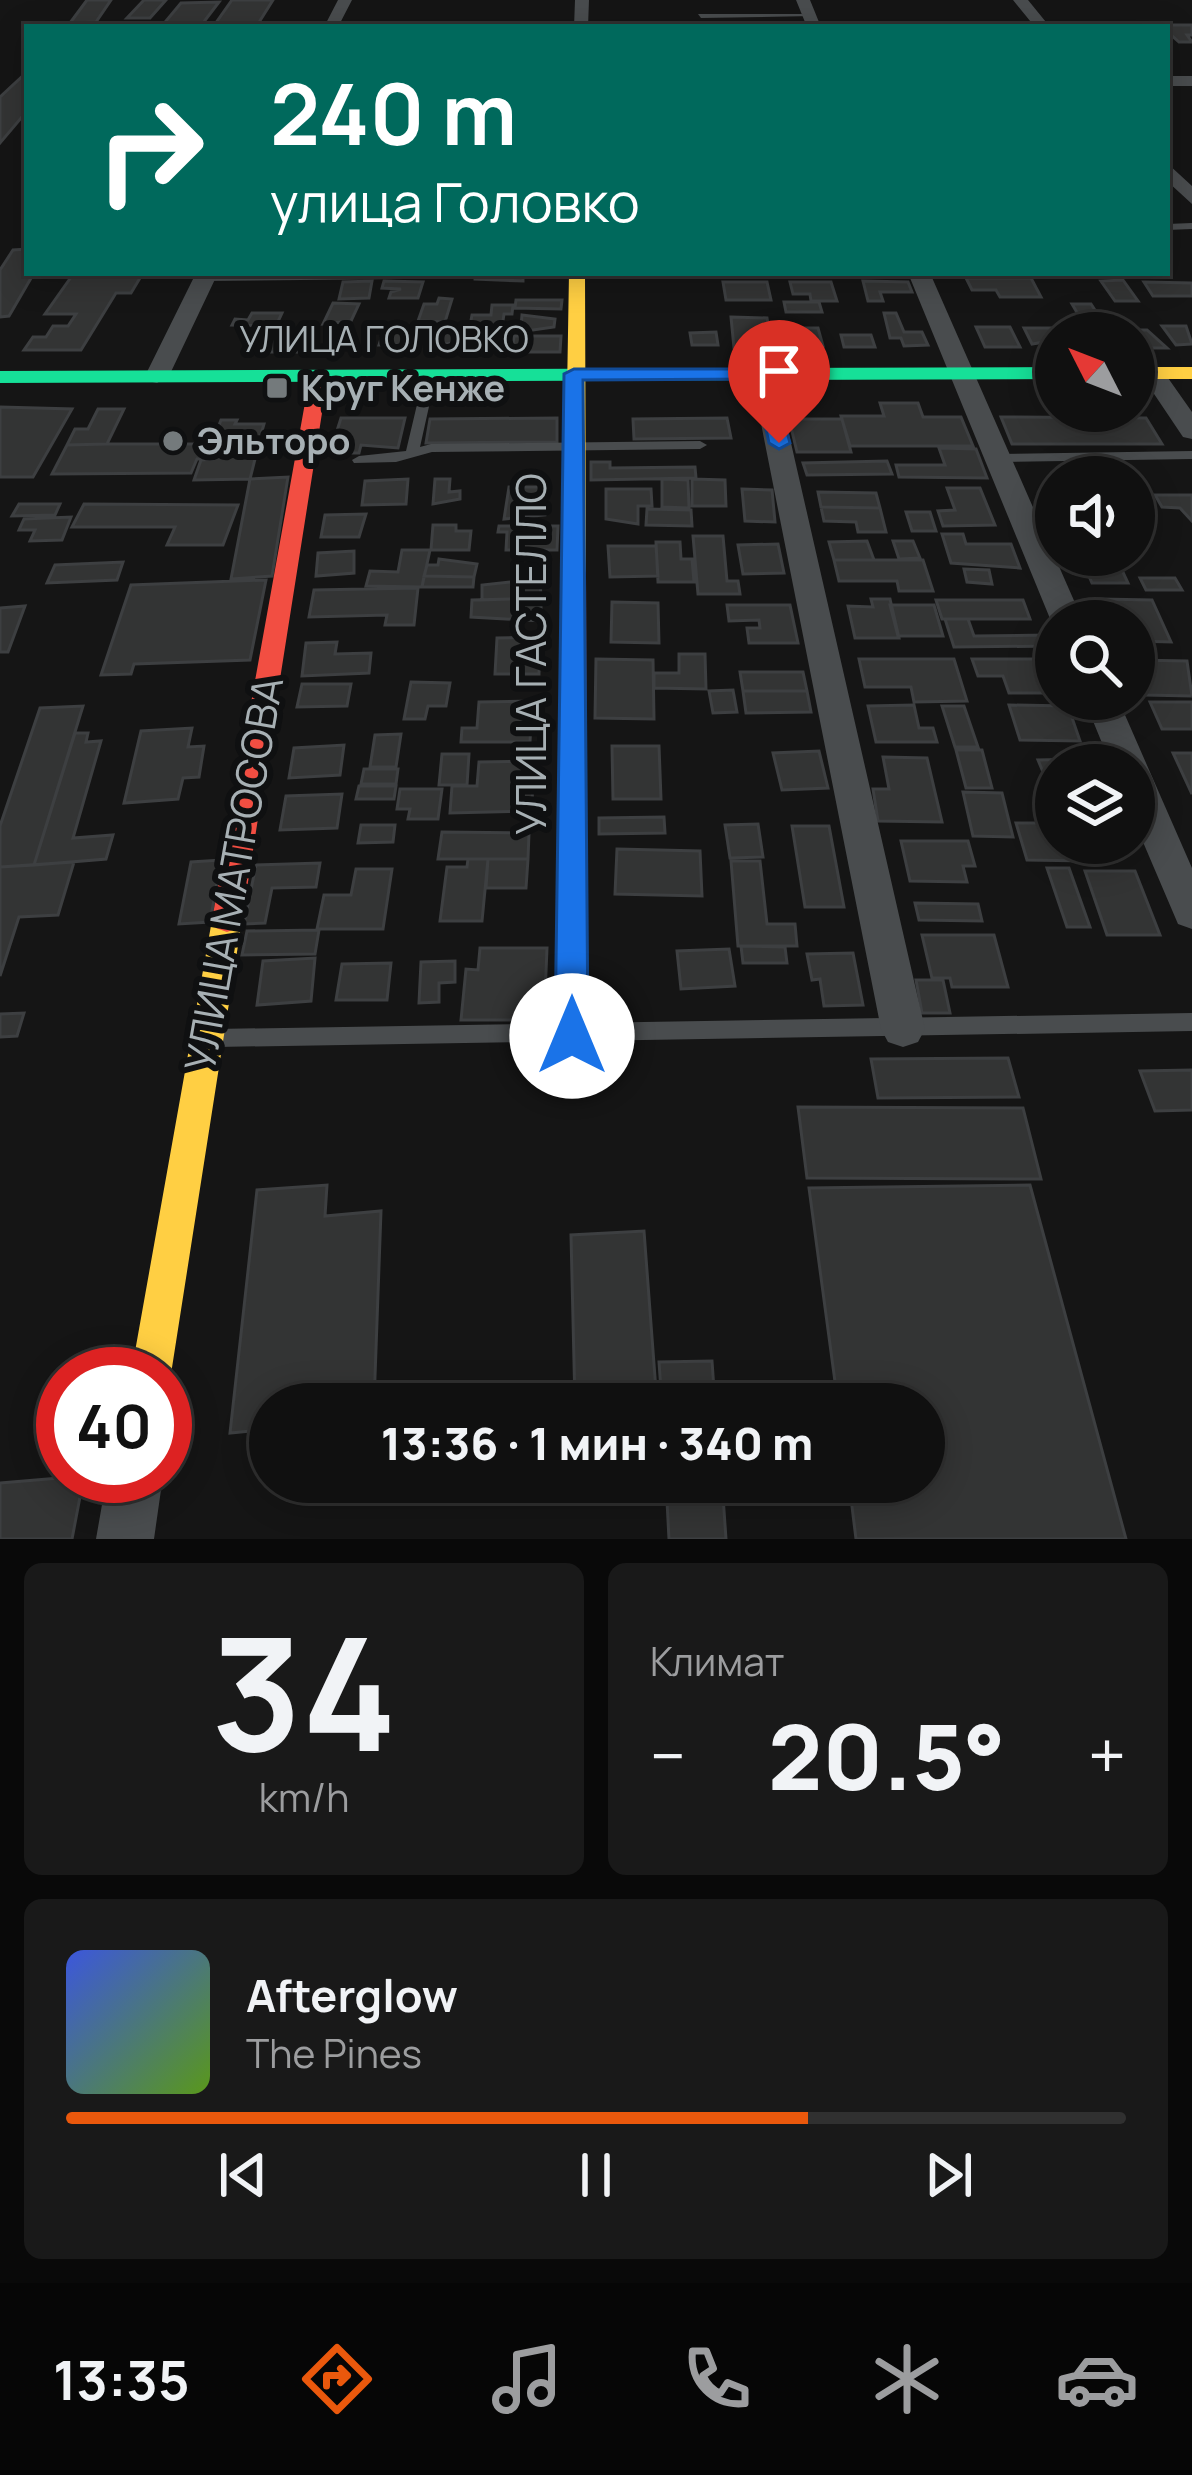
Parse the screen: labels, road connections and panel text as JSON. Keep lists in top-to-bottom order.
{
  "streets": {
    "street": ["УЛИЦА ГОЛОВКО", "УЛИЦА ГАСТЕЛЛО", "УЛИЦА МАТРОСОВА"]
  },
  "crossings": [
    ["УЛИЦА ГОЛОВКО", "УЛИЦА ГАСТЕЛЛО"],
    ["УЛИЦА ГОЛОВКО", "УЛИЦА МАТРОСОВА"]
  ],
  "places": {
    "transit": ["Круг Кенже"],
    "other": ["Эльторо"]
  },
  "north": "top left",
  "page": {
    "turn": ["240 m", "улица Головко"],
    "limit": "40",
    "trip": "13:36 · 1 мин · 340 m",
    "tile": [
      ["34", "km/h"],
      "Климат"
    ],
    "heat": ["−", "20.5°", "+"],
    "song": ["Afterglow", "The Pines"],
    "tabs": "13:35"
  }
}
